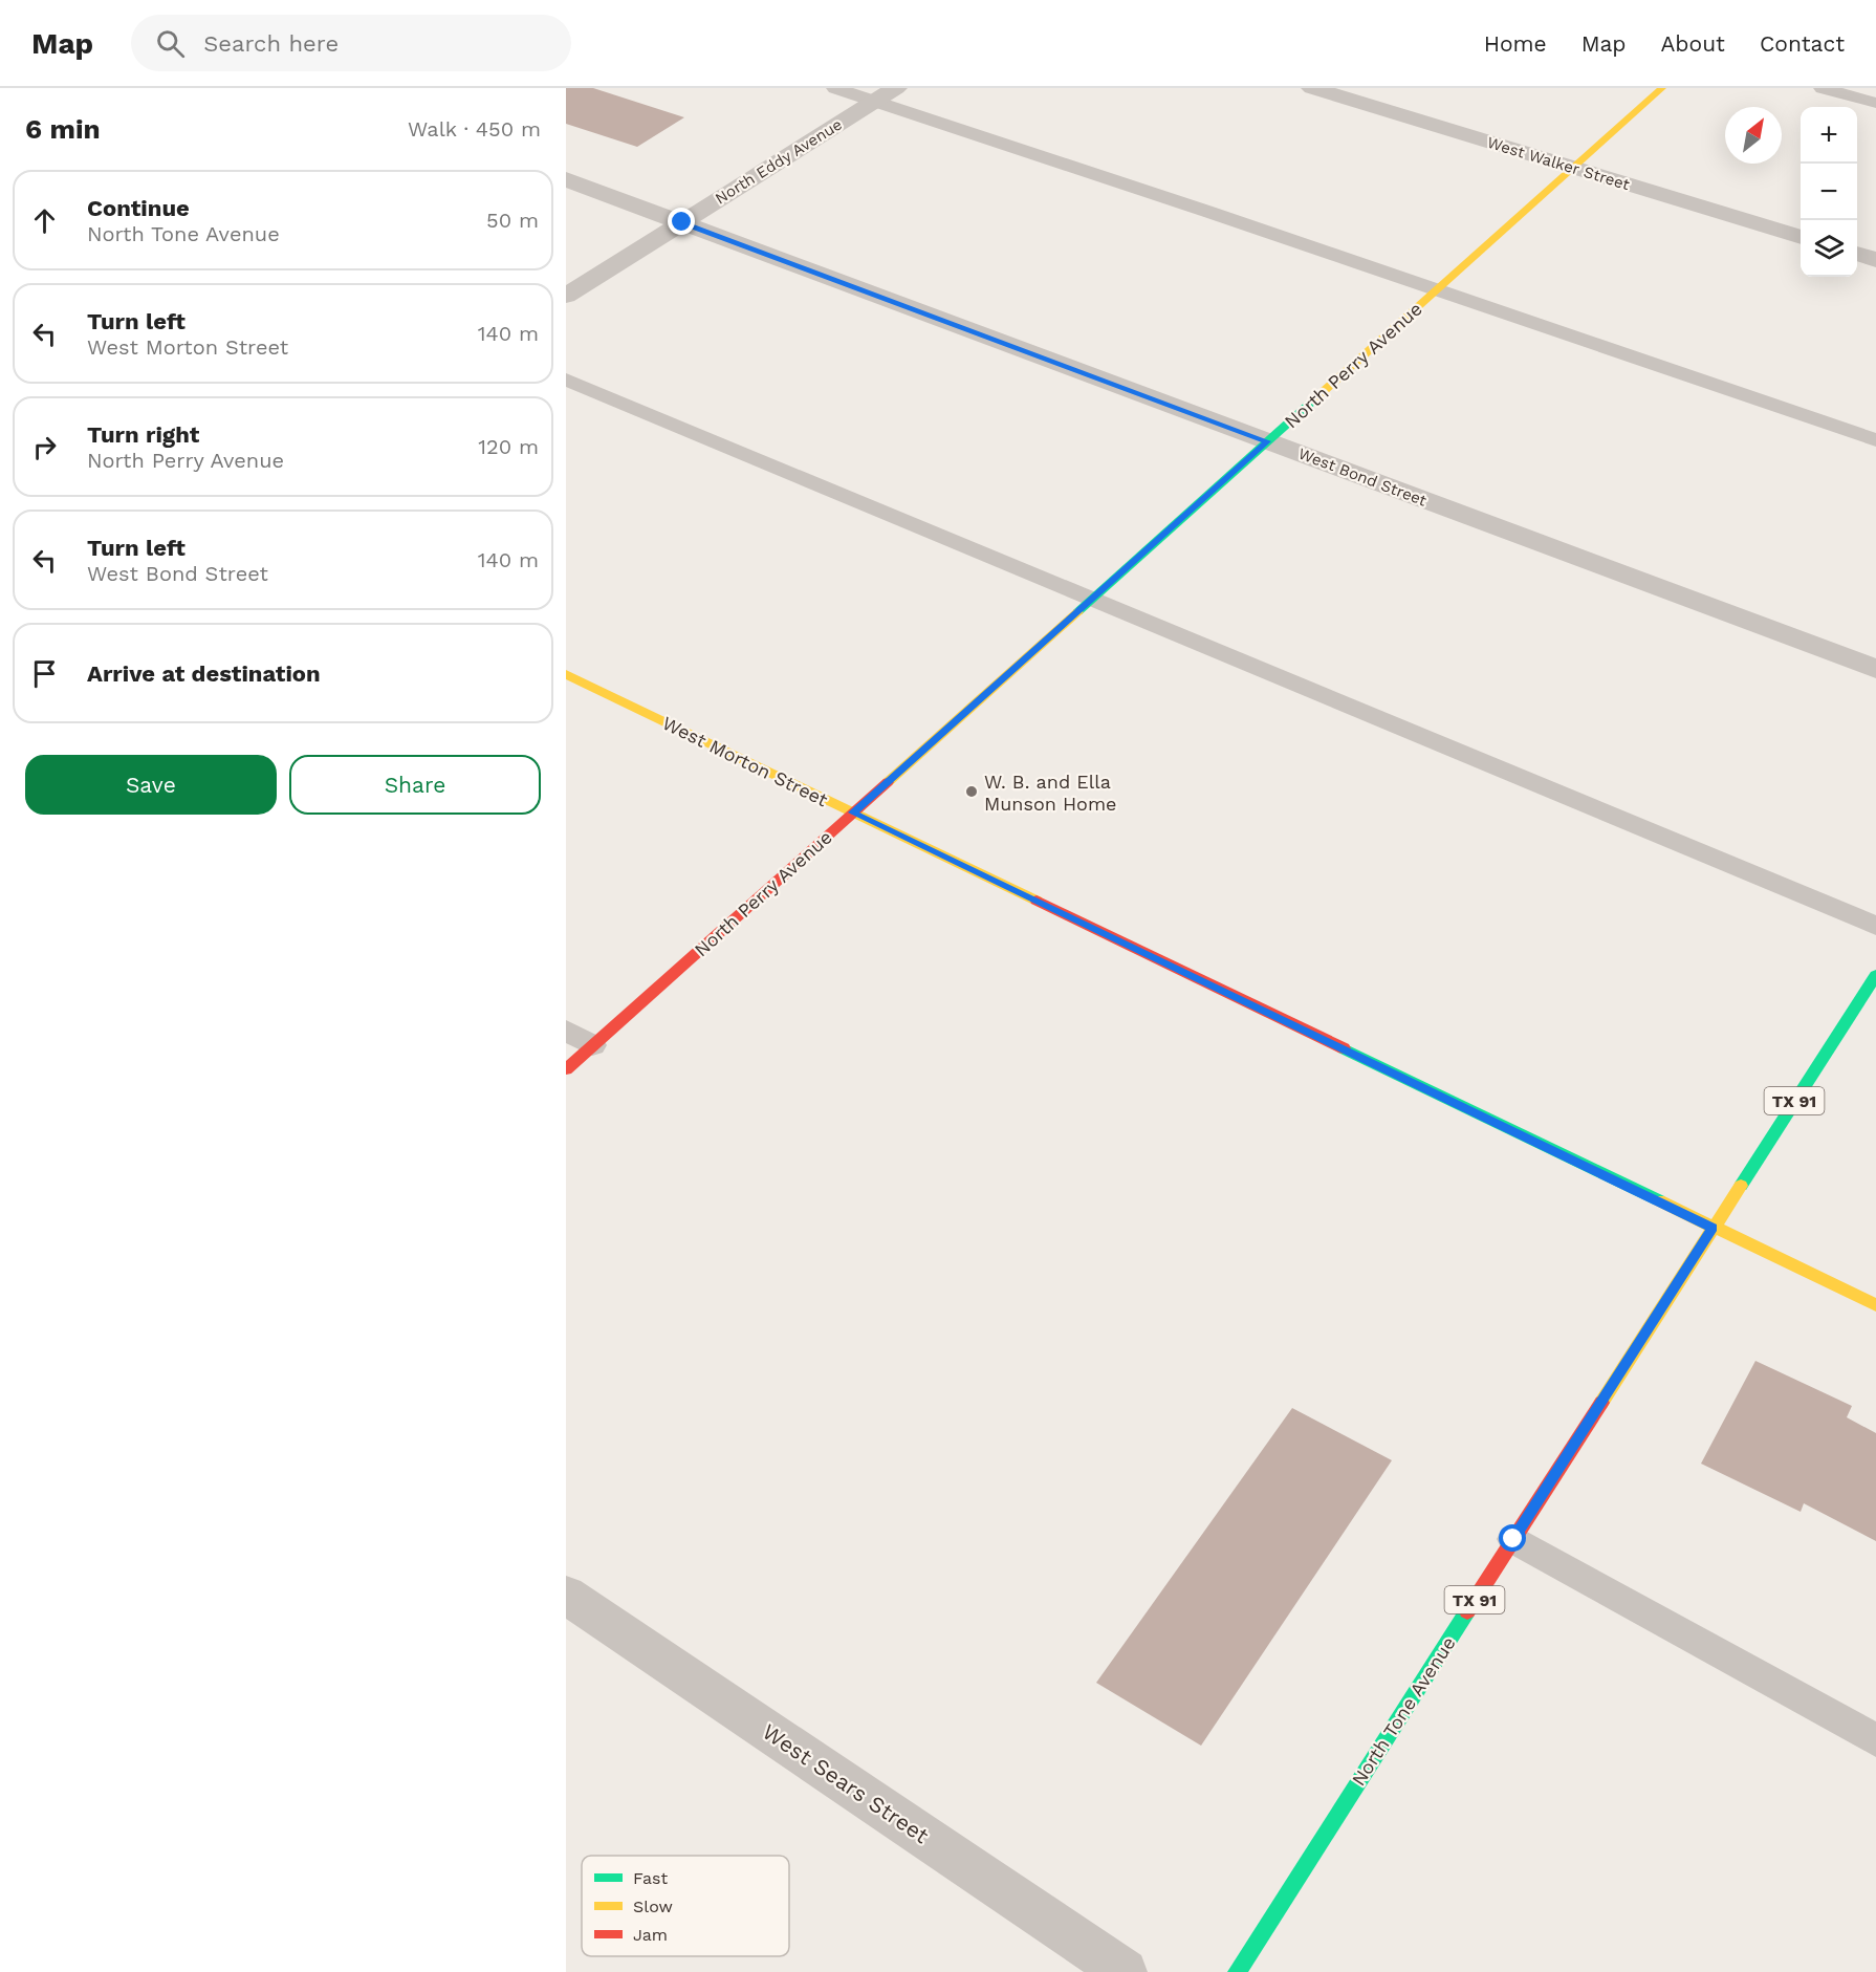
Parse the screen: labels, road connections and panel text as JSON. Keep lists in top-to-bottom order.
{
  "streets": {
    "main road": [
      "North Perry Avenue",
      "West Morton Street",
      "TX 91",
      "North Tone Avenue"
    ],
    "street": [
      "North Eddy Avenue",
      "West Walker Street",
      "West Bond Street",
      "West Sears Street"
    ]
  },
  "crossings": [
    ["North Eddy Avenue", "West Bond Street"],
    ["West Walker Street", "North Perry Avenue"],
    ["North Perry Avenue", "West Bond Street"],
    ["North Perry Avenue", "West Morton Street"],
    ["West Morton Street", "North Tone Avenue"]
  ],
  "places": ["W. B. and Ella Munson Home"],
  "legend": ["Fast", "Slow", "Jam"],
  "north": "top right",
  "page": {
    "header": "Map",
    "search": "Search here",
    "nav": [
      "Home",
      "Map",
      "About",
      "Contact"
    ],
    "heading": ["6 min", "Walk · 450 m"],
    "map_buttons": ["+", "−"],
    "list": [
      ["Continue", "North Tone Avenue", "50 m"],
      ["Turn left", "West Morton Street", "140 m"],
      ["Turn right", "North Perry Avenue", "120 m"],
      ["Turn left", "West Bond Street", "140 m"],
      "Arrive at destination"
    ],
    "buttons": ["Save", "Share"]
  }
}
